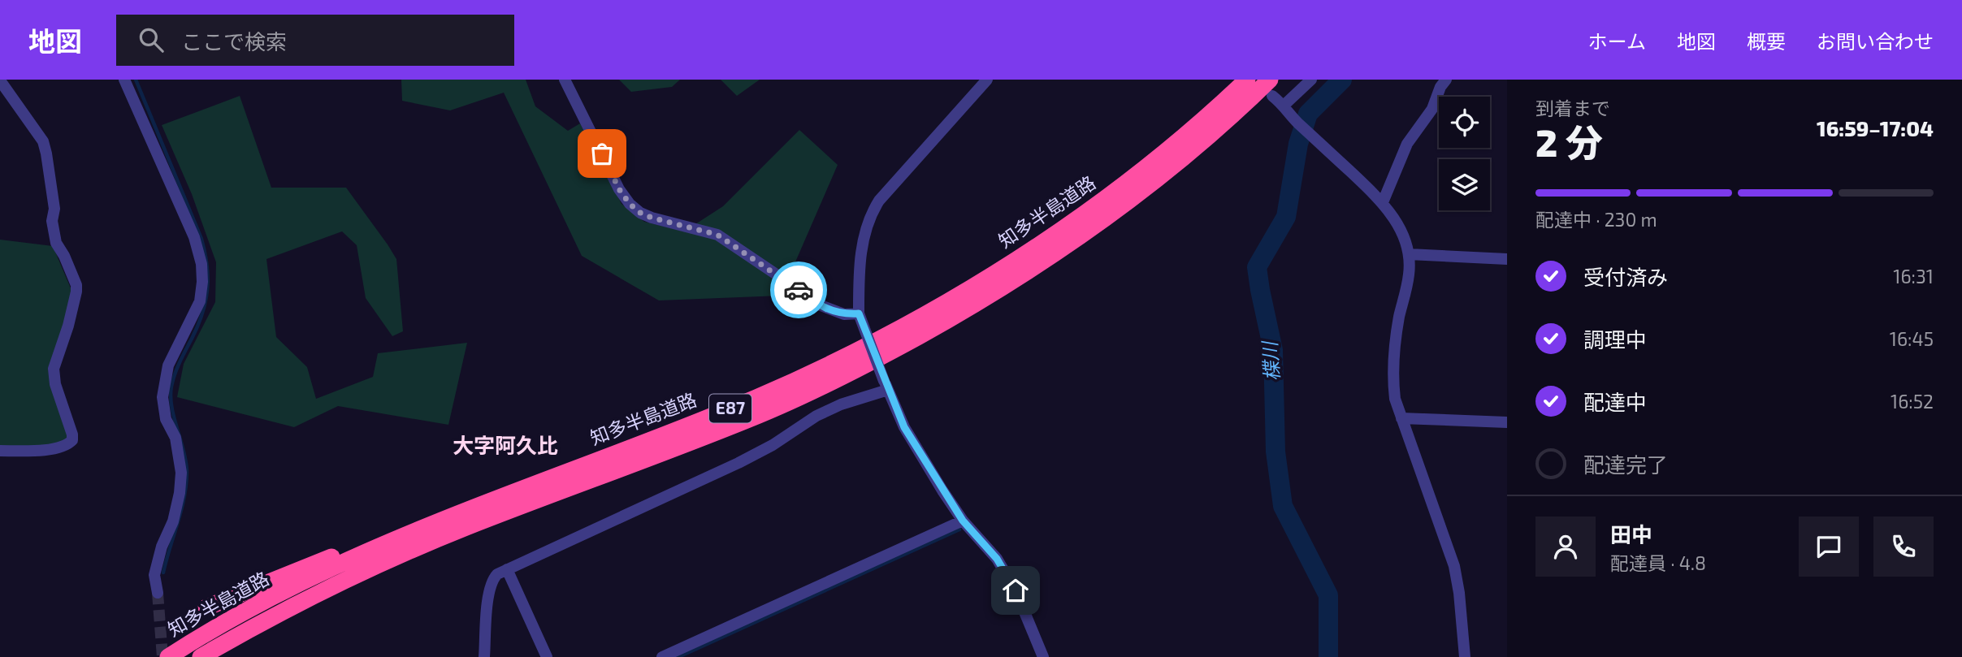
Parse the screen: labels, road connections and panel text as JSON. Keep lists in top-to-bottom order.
{
  "streets": {
    "highway": ["知多半島道路", "E87"]
  },
  "districts": ["大字阿久比"],
  "water": ["楪川"],
  "page": {
    "header": "地図",
    "search": "ここで検索",
    "nav": [
      "ホーム",
      "地図",
      "概要",
      "お問い合わせ"
    ],
    "heading": ["2 分", "到着まで", "16:59–17:04"],
    "panel": ["田中", "配達員 · 4.8"],
    "bar": "配達中 · 230 m",
    "list": [
      ["受付済み", "16:31"],
      ["調理中", "16:45"],
      ["配達中", "16:52"],
      "配達完了"
    ]
  }
}
